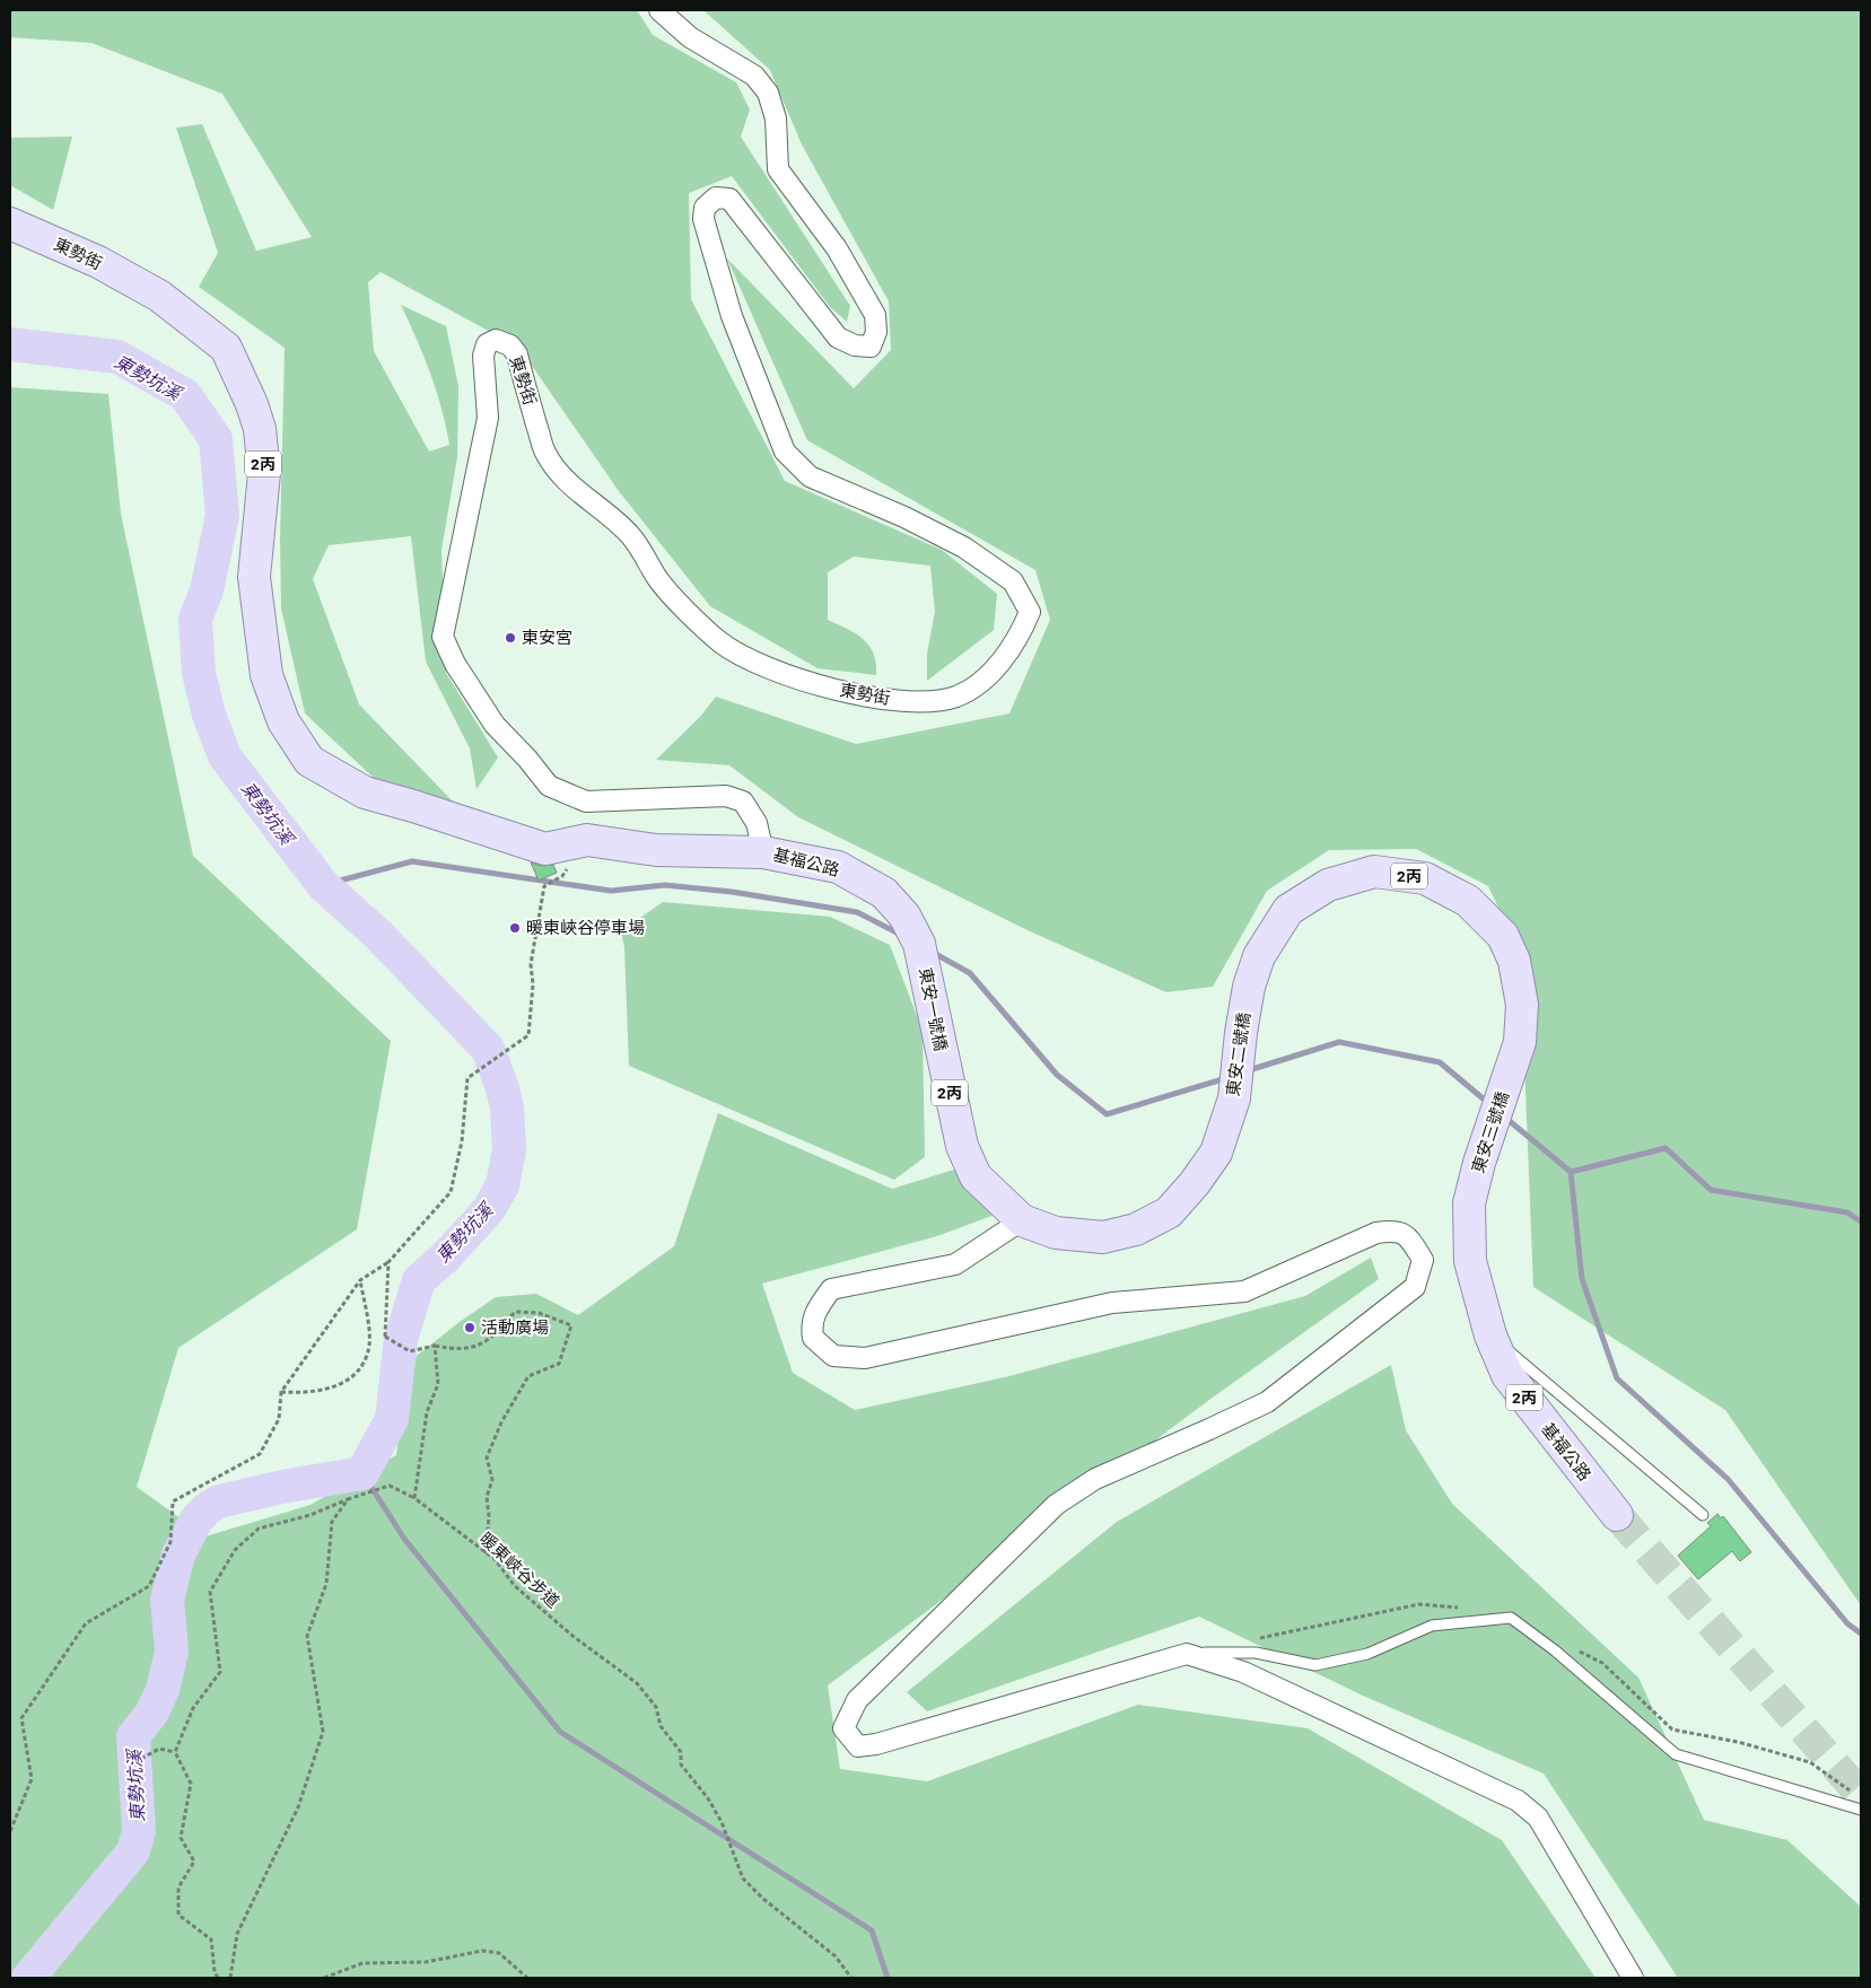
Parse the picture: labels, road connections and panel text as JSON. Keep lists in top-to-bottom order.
{
  "streets": {
    "main road": [
      "東勢街",
      "2丙",
      "基福公路",
      "東安一號橋",
      "東安二號橋",
      "東安三號橋"
    ],
    "path": ["暖東峽谷步道"]
  },
  "crossings": [
    ["東勢街", "基福公路"],
    ["基福公路", "東安一號橋"],
    ["基福公路", "東安三號橋"],
    ["東安一號橋", "東安二號橋"],
    ["東安二號橋", "東安三號橋"]
  ],
  "water": ["東勢坑溪"],
  "places": ["東安宮", "暖東峽谷停車場", "活動廣場"]
}
